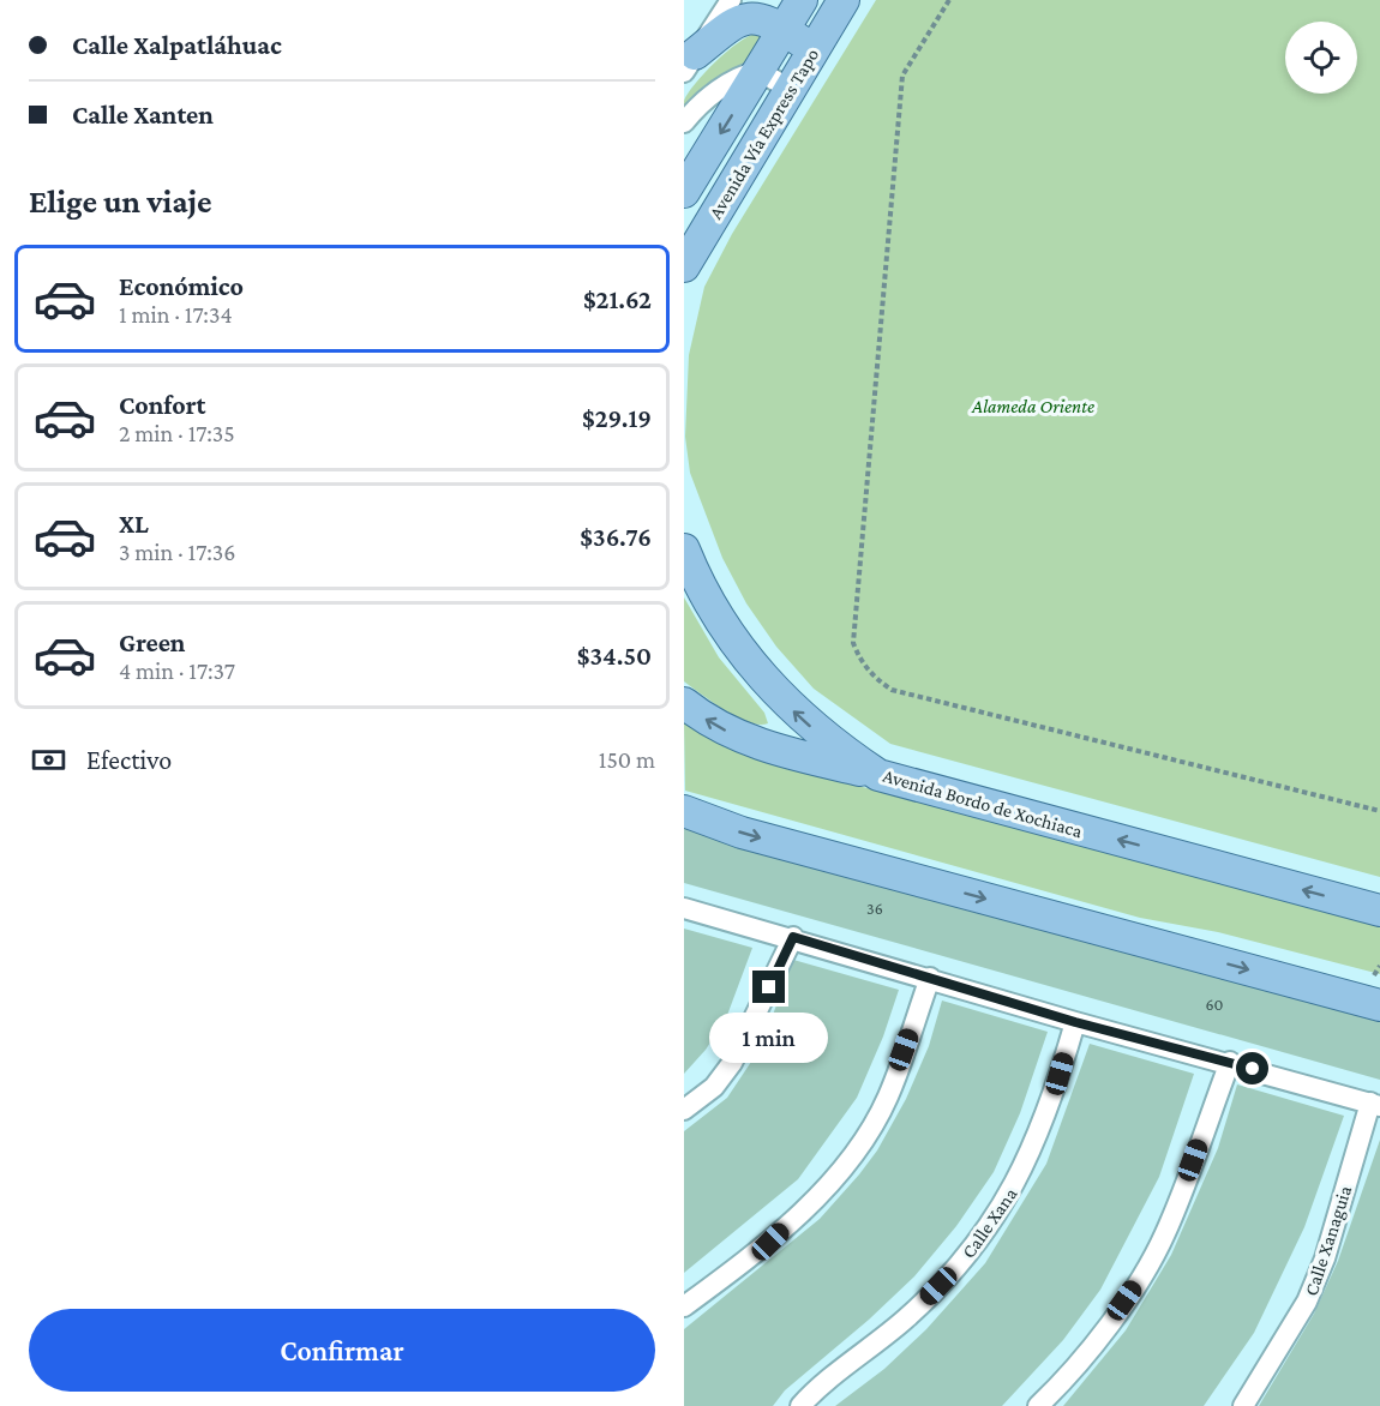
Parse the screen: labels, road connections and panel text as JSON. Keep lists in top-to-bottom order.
{
  "streets": {
    "main road": ["Avenida Vía Express Tapo", "Avenida Bordo de Xochiaca"],
    "street": ["Calle Xana", "Calle Xanaguia"]
  },
  "parks": ["Alameda Oriente"],
  "house_numbers": ["36", "60"],
  "page": {
    "banner": ["Calle Xalpatláhuac", "Calle Xanten"],
    "heading": "Elige un viaje",
    "list": [
      {
        "name": "Económico",
        "note": "1 min · 17:34",
        "value": "$21.62"
      },
      {
        "name": "Confort",
        "note": "2 min · 17:35",
        "value": "$29.19"
      },
      {
        "name": "XL",
        "note": "3 min · 17:36",
        "value": "$36.76"
      },
      {
        "name": "Green",
        "note": "4 min · 17:37",
        "value": "$34.50"
      }
    ],
    "pay": ["Efectivo", "150 m"],
    "bubble": "1 min",
    "buttons": "Confirmar"
  }
}
